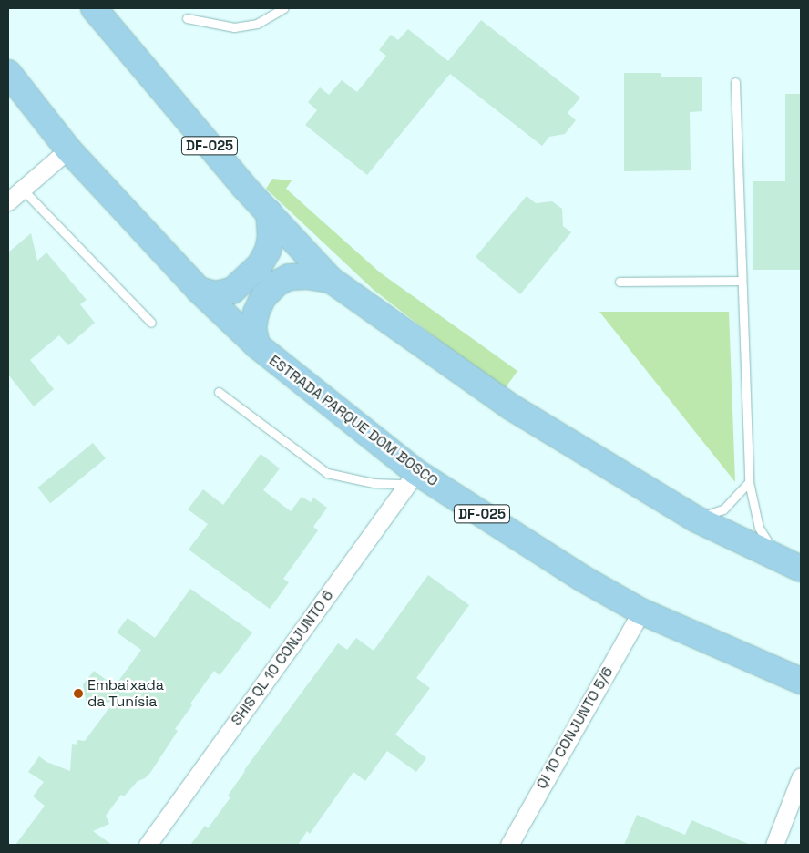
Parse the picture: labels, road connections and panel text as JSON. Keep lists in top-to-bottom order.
{
  "streets": {
    "main road": ["DF-025", "ESTRADA PARQUE DOM BOSCO"],
    "street": ["SHIS QL 10 CONJUNTO 6", "QI 10 CONJUNTO 5/6"]
  },
  "crossings": [
    ["ESTRADA PARQUE DOM BOSCO", "SHIS QL 10 CONJUNTO 6"],
    ["ESTRADA PARQUE DOM BOSCO", "QI 10 CONJUNTO 5/6"]
  ],
  "places": ["Embaixada da Tunísia"]
}
